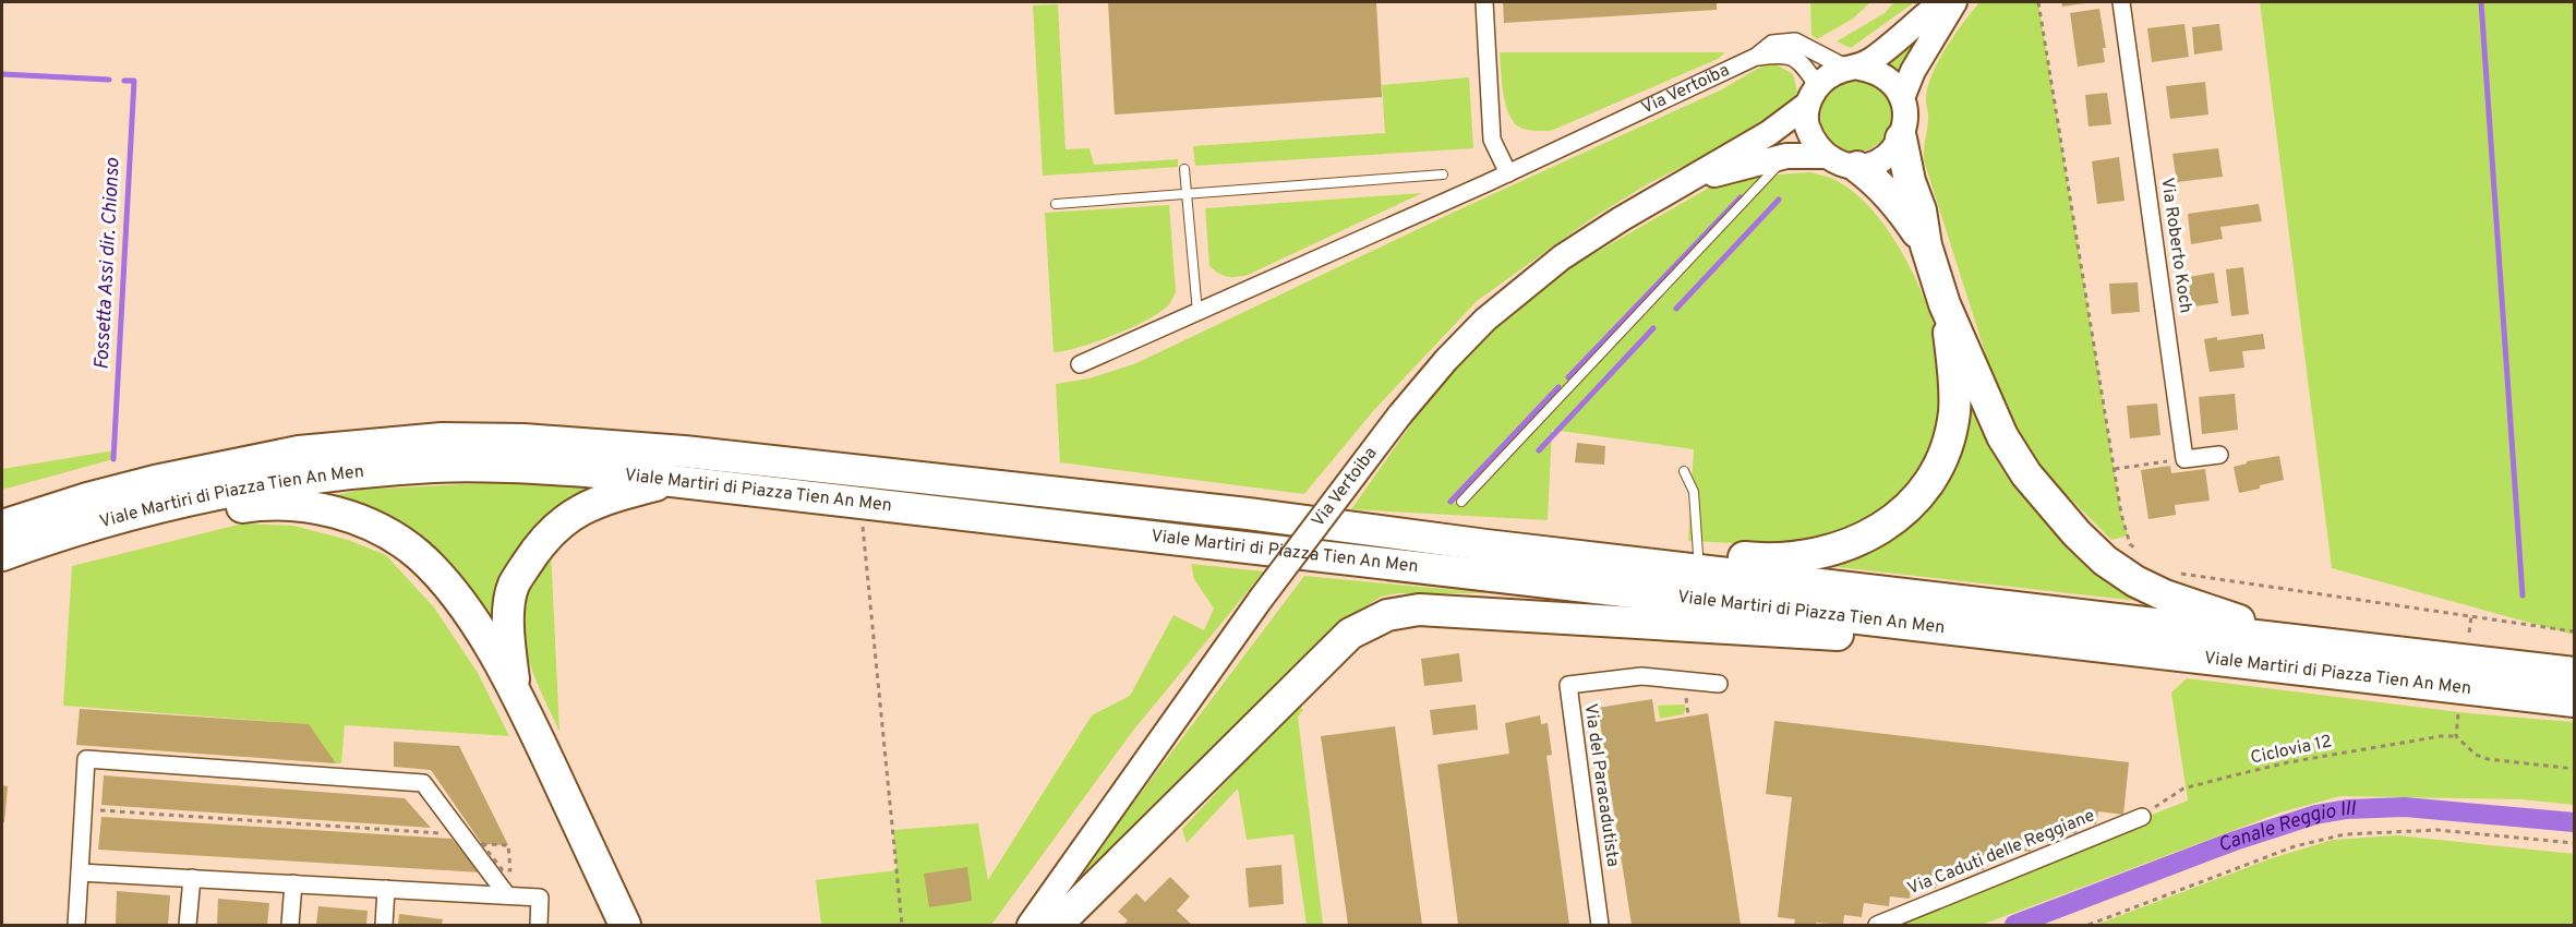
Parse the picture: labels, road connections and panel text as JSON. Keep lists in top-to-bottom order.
{
  "streets": {
    "highway": ["Viale Martiri di Piazza Tien An Men"],
    "main road": ["Via Vertoiba"],
    "street": ["Via Roberto Koch", "Via del Paracadutista", "Via Caduti delle Reggiane"],
    "path": ["Ciclovia 12"]
  },
  "crossings": [
    ["Ciclovia 12", "Via Caduti delle Reggiane"]
  ],
  "water": ["Fossetta Assi dir. Chionso", "Canale Reggio III"]
}
